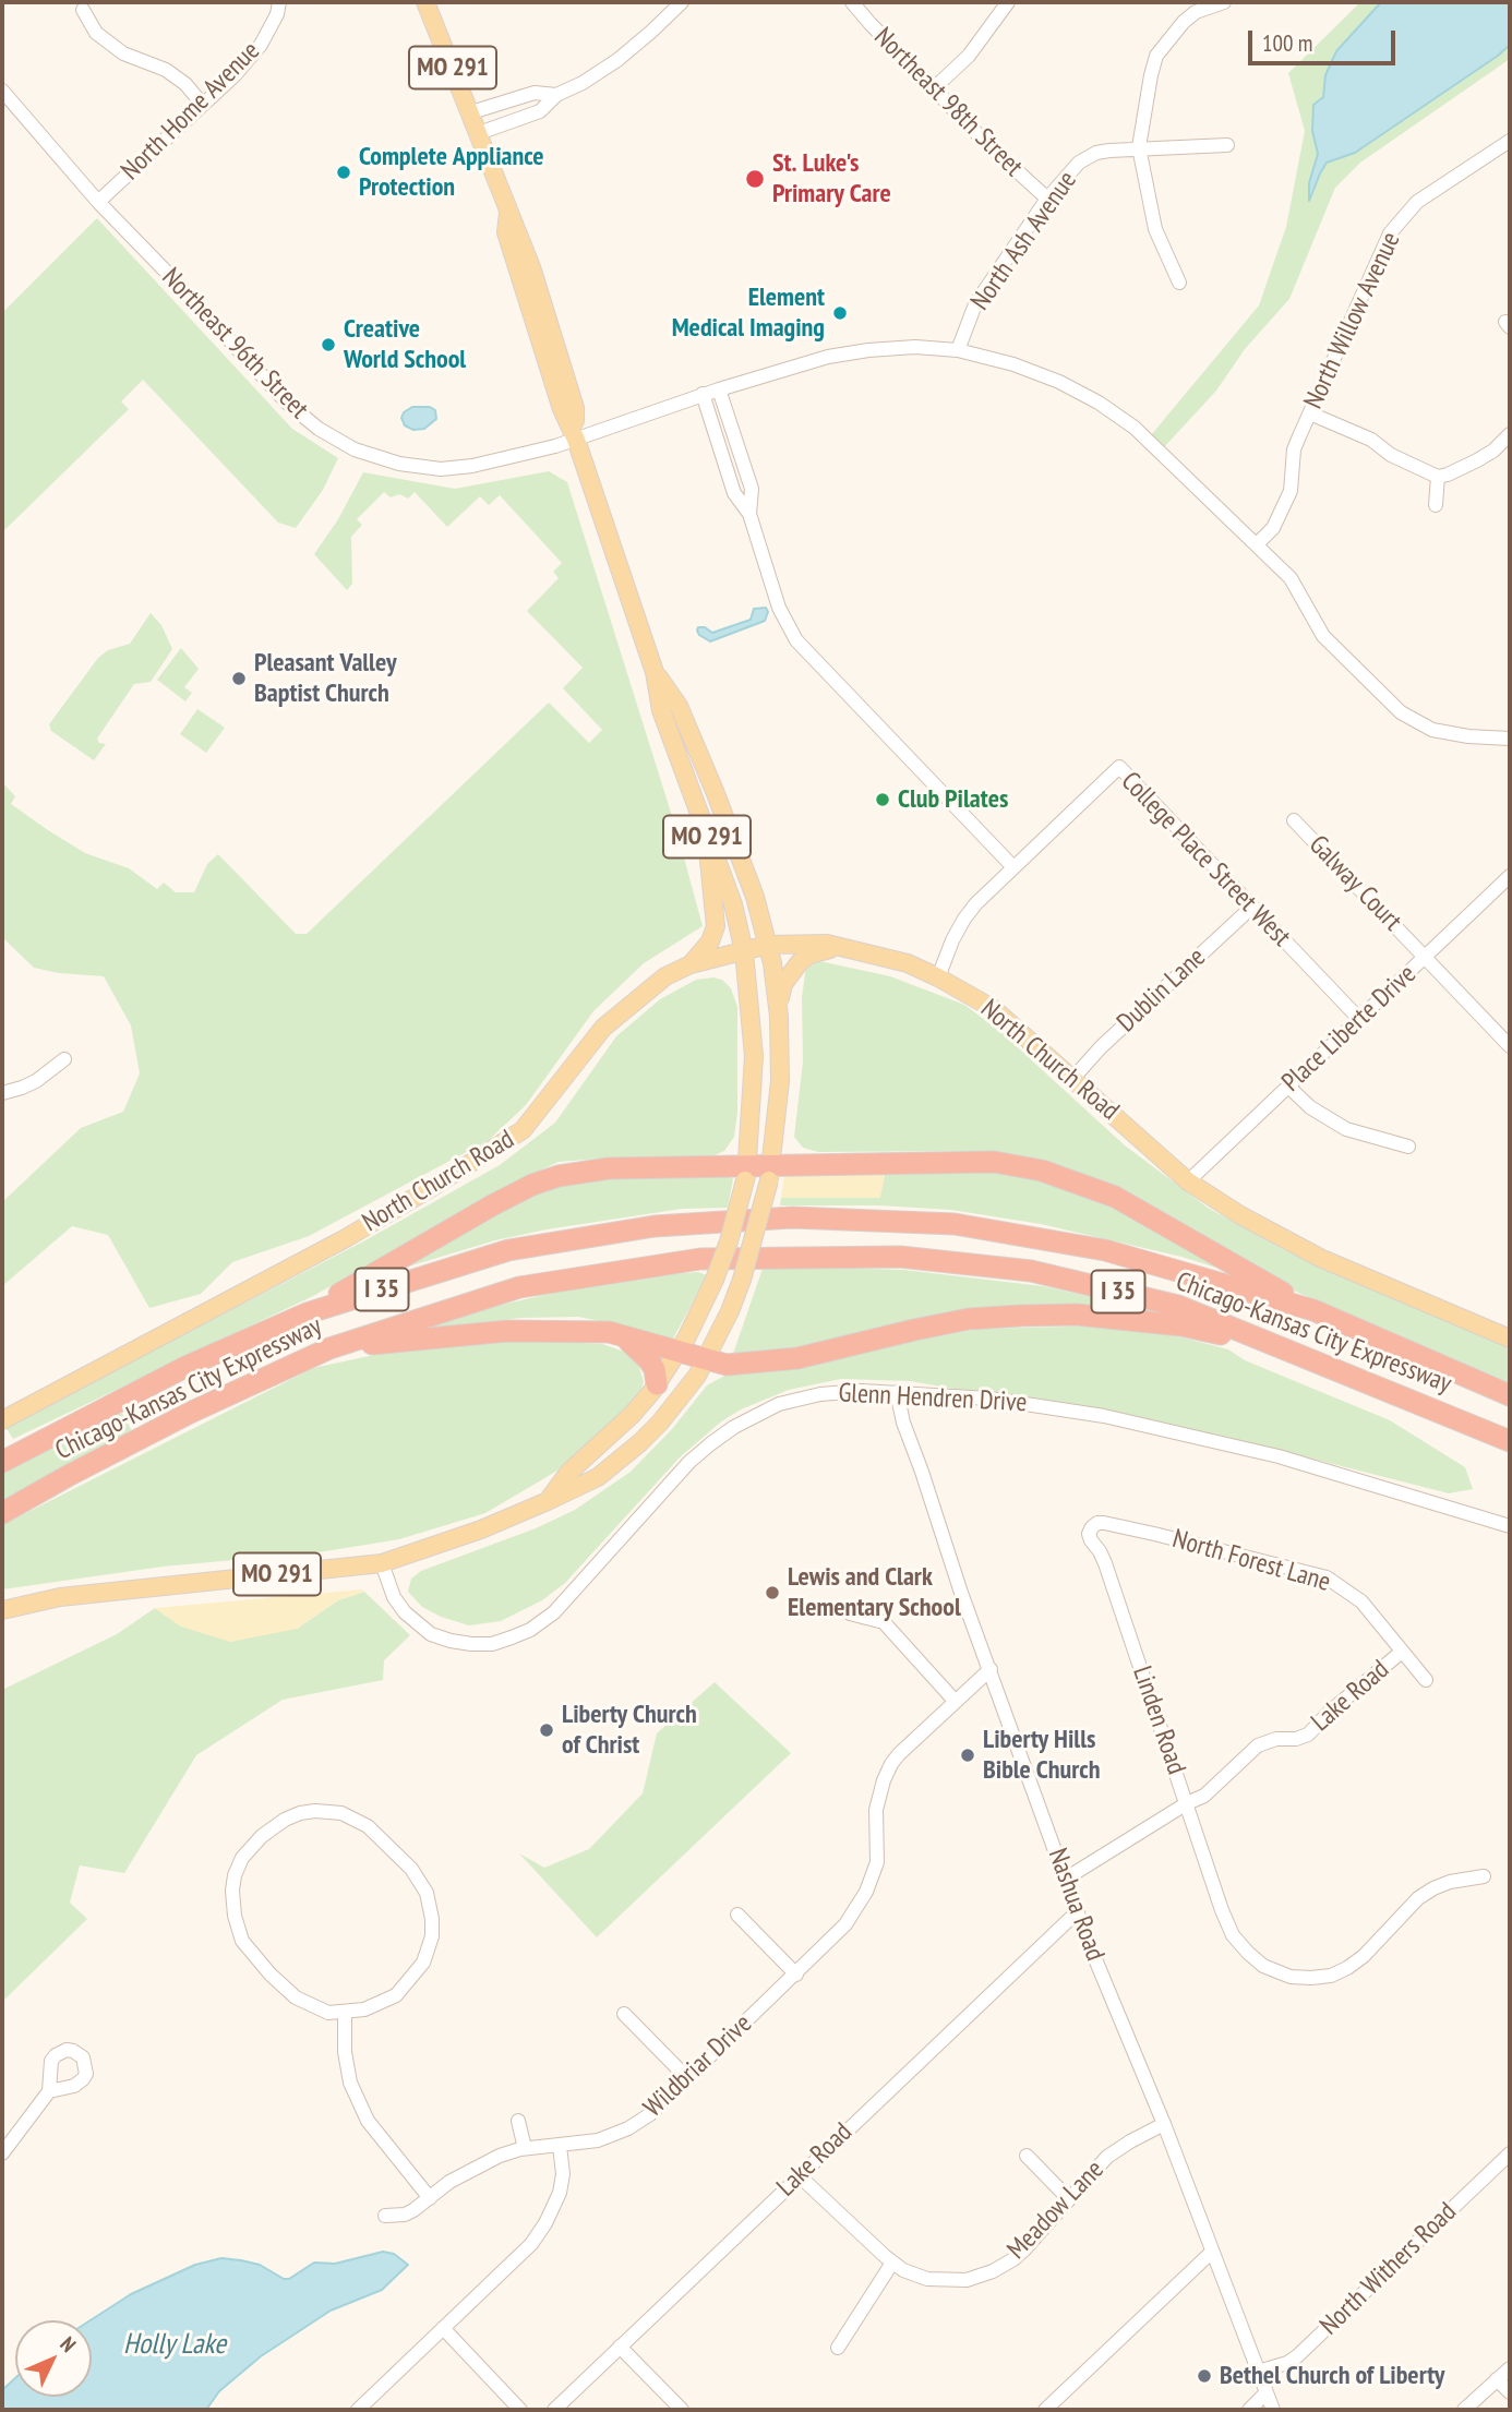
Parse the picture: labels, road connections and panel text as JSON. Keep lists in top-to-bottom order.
{
  "streets": {
    "highway": ["I 35", "Chicago-Kansas City Expressway"],
    "main road": ["MO 291", "North Church Road"],
    "street": [
      "Northeast 98th Street",
      "North Home Avenue",
      "North Ash Avenue",
      "North Willow Avenue",
      "Northeast 96th Street",
      "College Place Street West",
      "Galway Court",
      "Dublin Lane",
      "Place Liberte Drive",
      "Glenn Hendren Drive",
      "North Forest Lane",
      "Lake Road",
      "Linden Road",
      "Nashua Road",
      "Wildbriar Drive",
      "Meadow Lane",
      "North Withers Road"
    ]
  },
  "crossings": [
    ["MO 291", "Northeast 96th Street"],
    ["MO 291", "North Church Road"],
    ["MO 291", "Glenn Hendren Drive"],
    ["Northeast 98th Street", "North Ash Avenue"],
    ["North Home Avenue", "Northeast 96th Street"],
    ["College Place Street West", "Dublin Lane"],
    ["College Place Street West", "Place Liberte Drive"],
    ["College Place Street West", "North Church Road"],
    ["Galway Court", "Place Liberte Drive"],
    ["Dublin Lane", "North Church Road"],
    ["Place Liberte Drive", "North Church Road"],
    ["Glenn Hendren Drive", "Nashua Road"],
    ["North Forest Lane", "Lake Road"],
    ["North Forest Lane", "Linden Road"],
    ["Lake Road", "Linden Road"],
    ["Lake Road", "Nashua Road"],
    ["Lake Road", "Meadow Lane"],
    ["Nashua Road", "Wildbriar Drive"],
    ["Nashua Road", "Meadow Lane"],
    ["Nashua Road", "North Withers Road"]
  ],
  "water": ["Holly Lake"],
  "places": [
    "Complete Appliance Protection",
    "St. Luke's Primary Care",
    "Element Medical Imaging",
    "Creative World School",
    "Pleasant Valley Baptist Church",
    "Club Pilates",
    "Lewis and Clark Elementary School",
    "Liberty Church of Christ",
    "Liberty Hills Bible Church",
    "Bethel Church of Liberty"
  ],
  "scale_bar": "100 m",
  "north": "top right"
}
